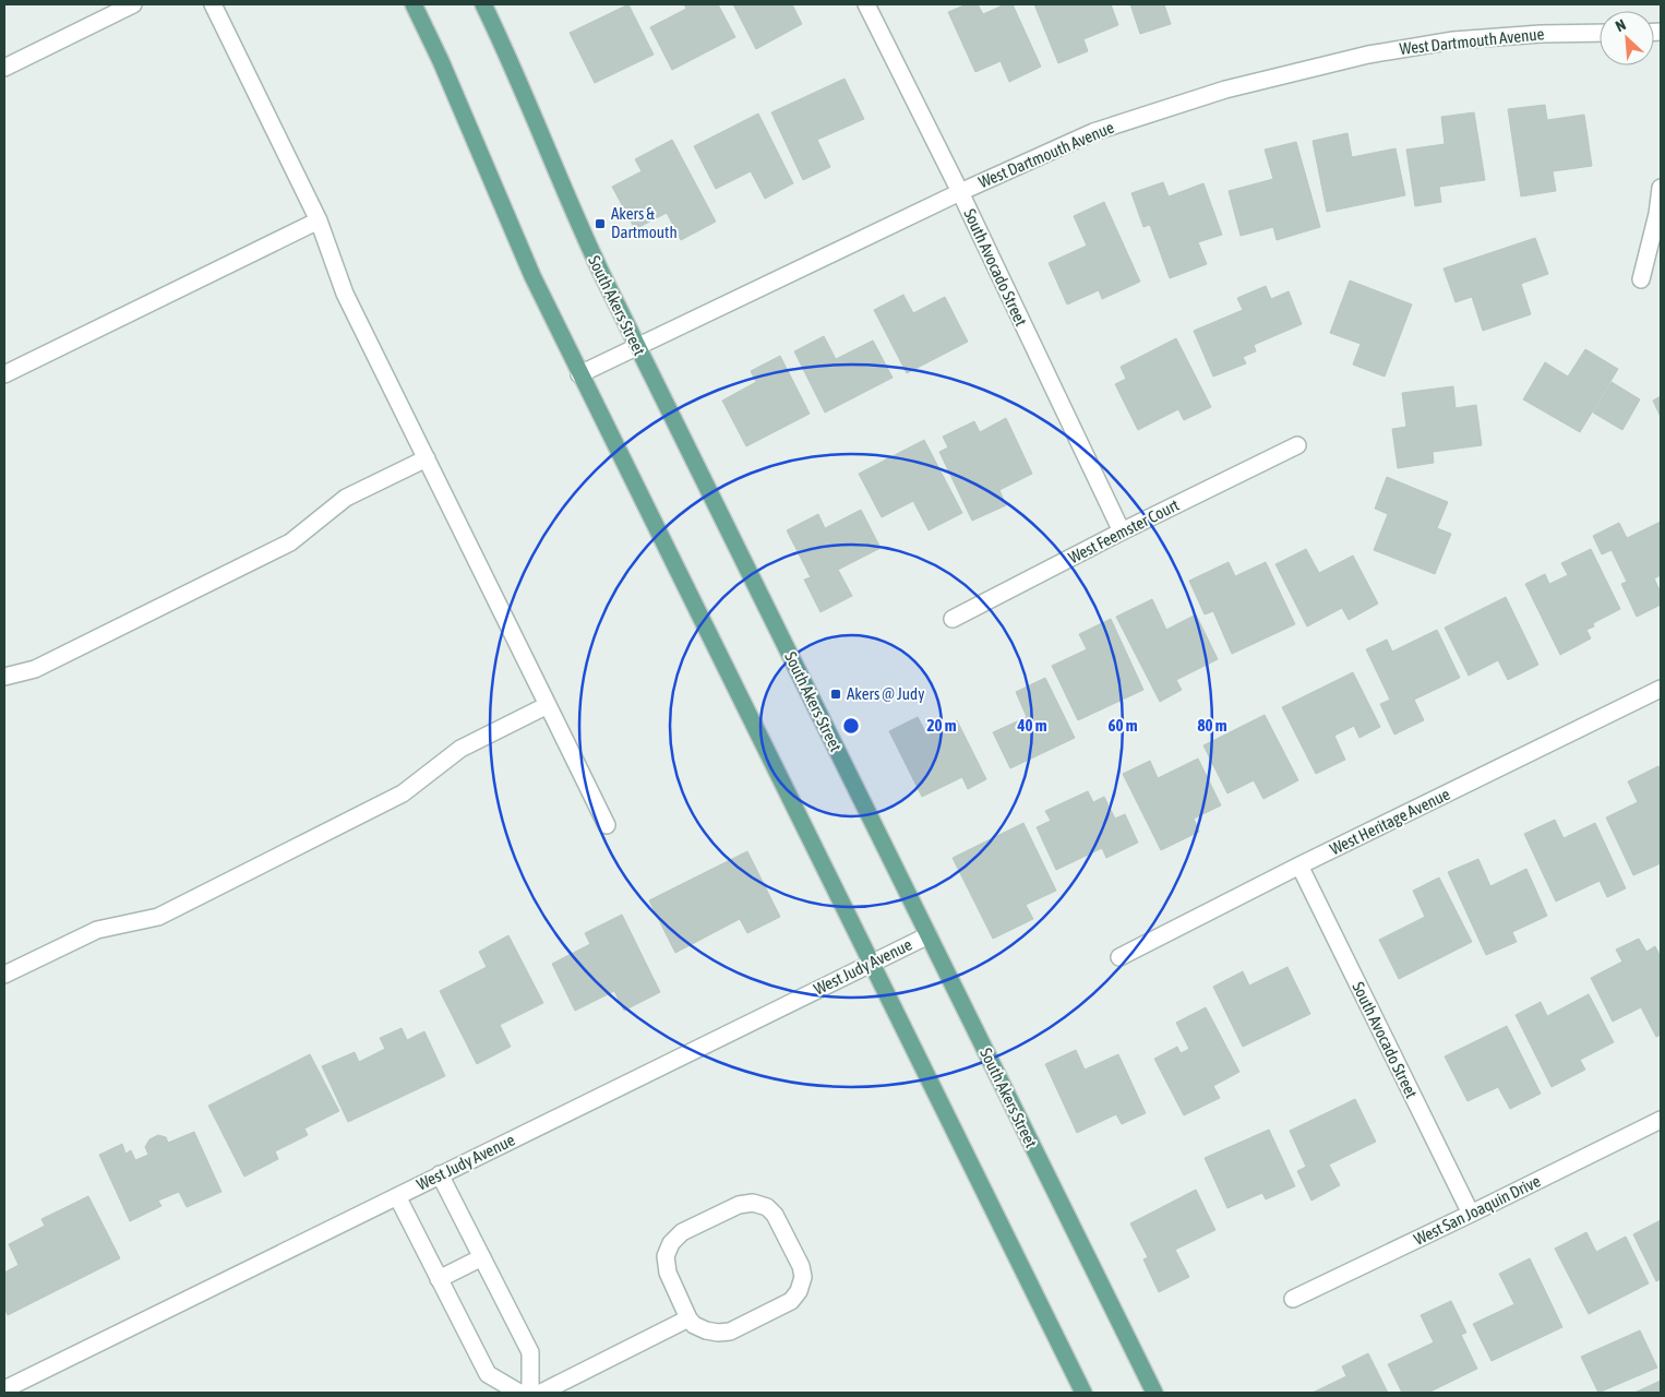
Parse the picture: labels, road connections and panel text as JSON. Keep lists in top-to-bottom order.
{
  "streets": {
    "main road": ["South Akers Street"],
    "street": [
      "West Dartmouth Avenue",
      "South Avocado Street",
      "West Feemster Court",
      "West Heritage Avenue",
      "West Judy Avenue",
      "West San Joaquin Drive"
    ]
  },
  "crossings": [
    ["West Dartmouth Avenue", "South Avocado Street"],
    ["West Dartmouth Avenue", "South Akers Street"],
    ["South Avocado Street", "West Feemster Court"],
    ["South Avocado Street", "West Heritage Avenue"],
    ["South Avocado Street", "West San Joaquin Drive"],
    ["South Akers Street", "West Judy Avenue"]
  ],
  "places": {
    "transit": ["Akers & Dartmouth", "Akers @ Judy"]
  },
  "north": "top left",
  "rings": [
    "20 m",
    "40 m",
    "60 m",
    "80 m"
  ]
}
